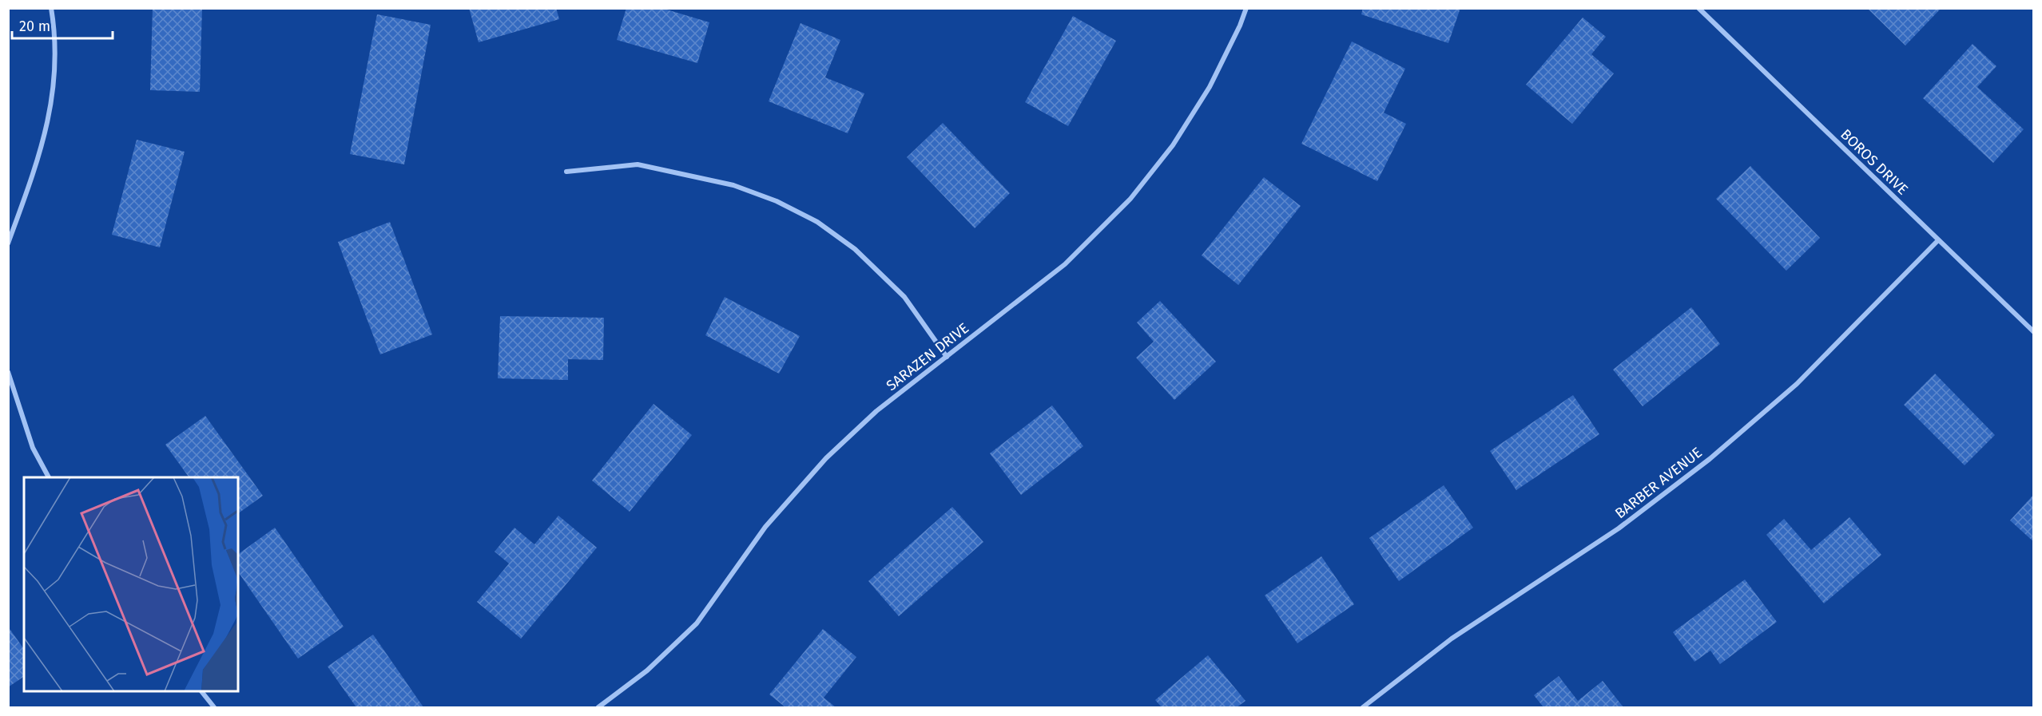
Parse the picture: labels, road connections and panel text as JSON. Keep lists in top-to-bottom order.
{
  "streets": {
    "street": ["BOROS DRIVE", "SARAZEN DRIVE", "BARBER AVENUE"]
  },
  "crossings": [
    ["BOROS DRIVE", "BARBER AVENUE"]
  ],
  "scale_bar": "20 m"
}
